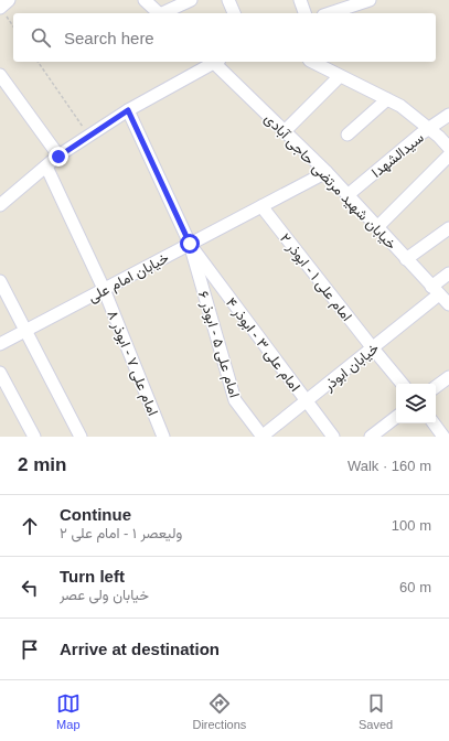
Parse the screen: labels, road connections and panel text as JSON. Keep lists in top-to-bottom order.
{
  "streets": {
    "street": [
      "سیدالشهدا",
      "خیابان شهید مرتضی حاجی آبادی",
      "خیابان امام علی",
      "امام علی ۱ - ابوذر ۲",
      "امام علی ۵ - ابوذر ۶",
      "امام علی ۳ - ابوذر ۴",
      "امام علی ۷ - ابوذر ۸",
      "خیابان ابوذر"
    ]
  },
  "crossings": [
    ["سیدالشهدا", "خیابان شهید مرتضی حاجی آبادی"],
    ["خیابان شهید مرتضی حاجی آبادی", "خیابان امام علی"],
    ["خیابان شهید مرتضی حاجی آبادی", "خیابان ابوذر"],
    ["خیابان امام علی", "امام علی ۱ - ابوذر ۲"],
    ["خیابان امام علی", "امام علی ۵ - ابوذر ۶"],
    ["خیابان امام علی", "امام علی ۳ - ابوذر ۴"],
    ["خیابان امام علی", "امام علی ۷ - ابوذر ۸"],
    ["امام علی ۱ - ابوذر ۲", "خیابان ابوذر"],
    ["امام علی ۵ - ابوذر ۶", "امام علی ۳ - ابوذر ۴"],
    ["امام علی ۵ - ابوذر ۶", "خیابان ابوذر"],
    ["امام علی ۳ - ابوذر ۴", "خیابان ابوذر"]
  ],
  "page": {
    "search": "Search here",
    "heading": ["2 min", "Walk · 160 m"],
    "list": [
      ["Continue", "ولیعصر ۱ - امام علی ۲", "100 m"],
      ["Turn left", "خیابان ولی عصر", "60 m"],
      "Arrive at destination"
    ],
    "nav": ["Map", "Directions", "Saved"]
  }
}
